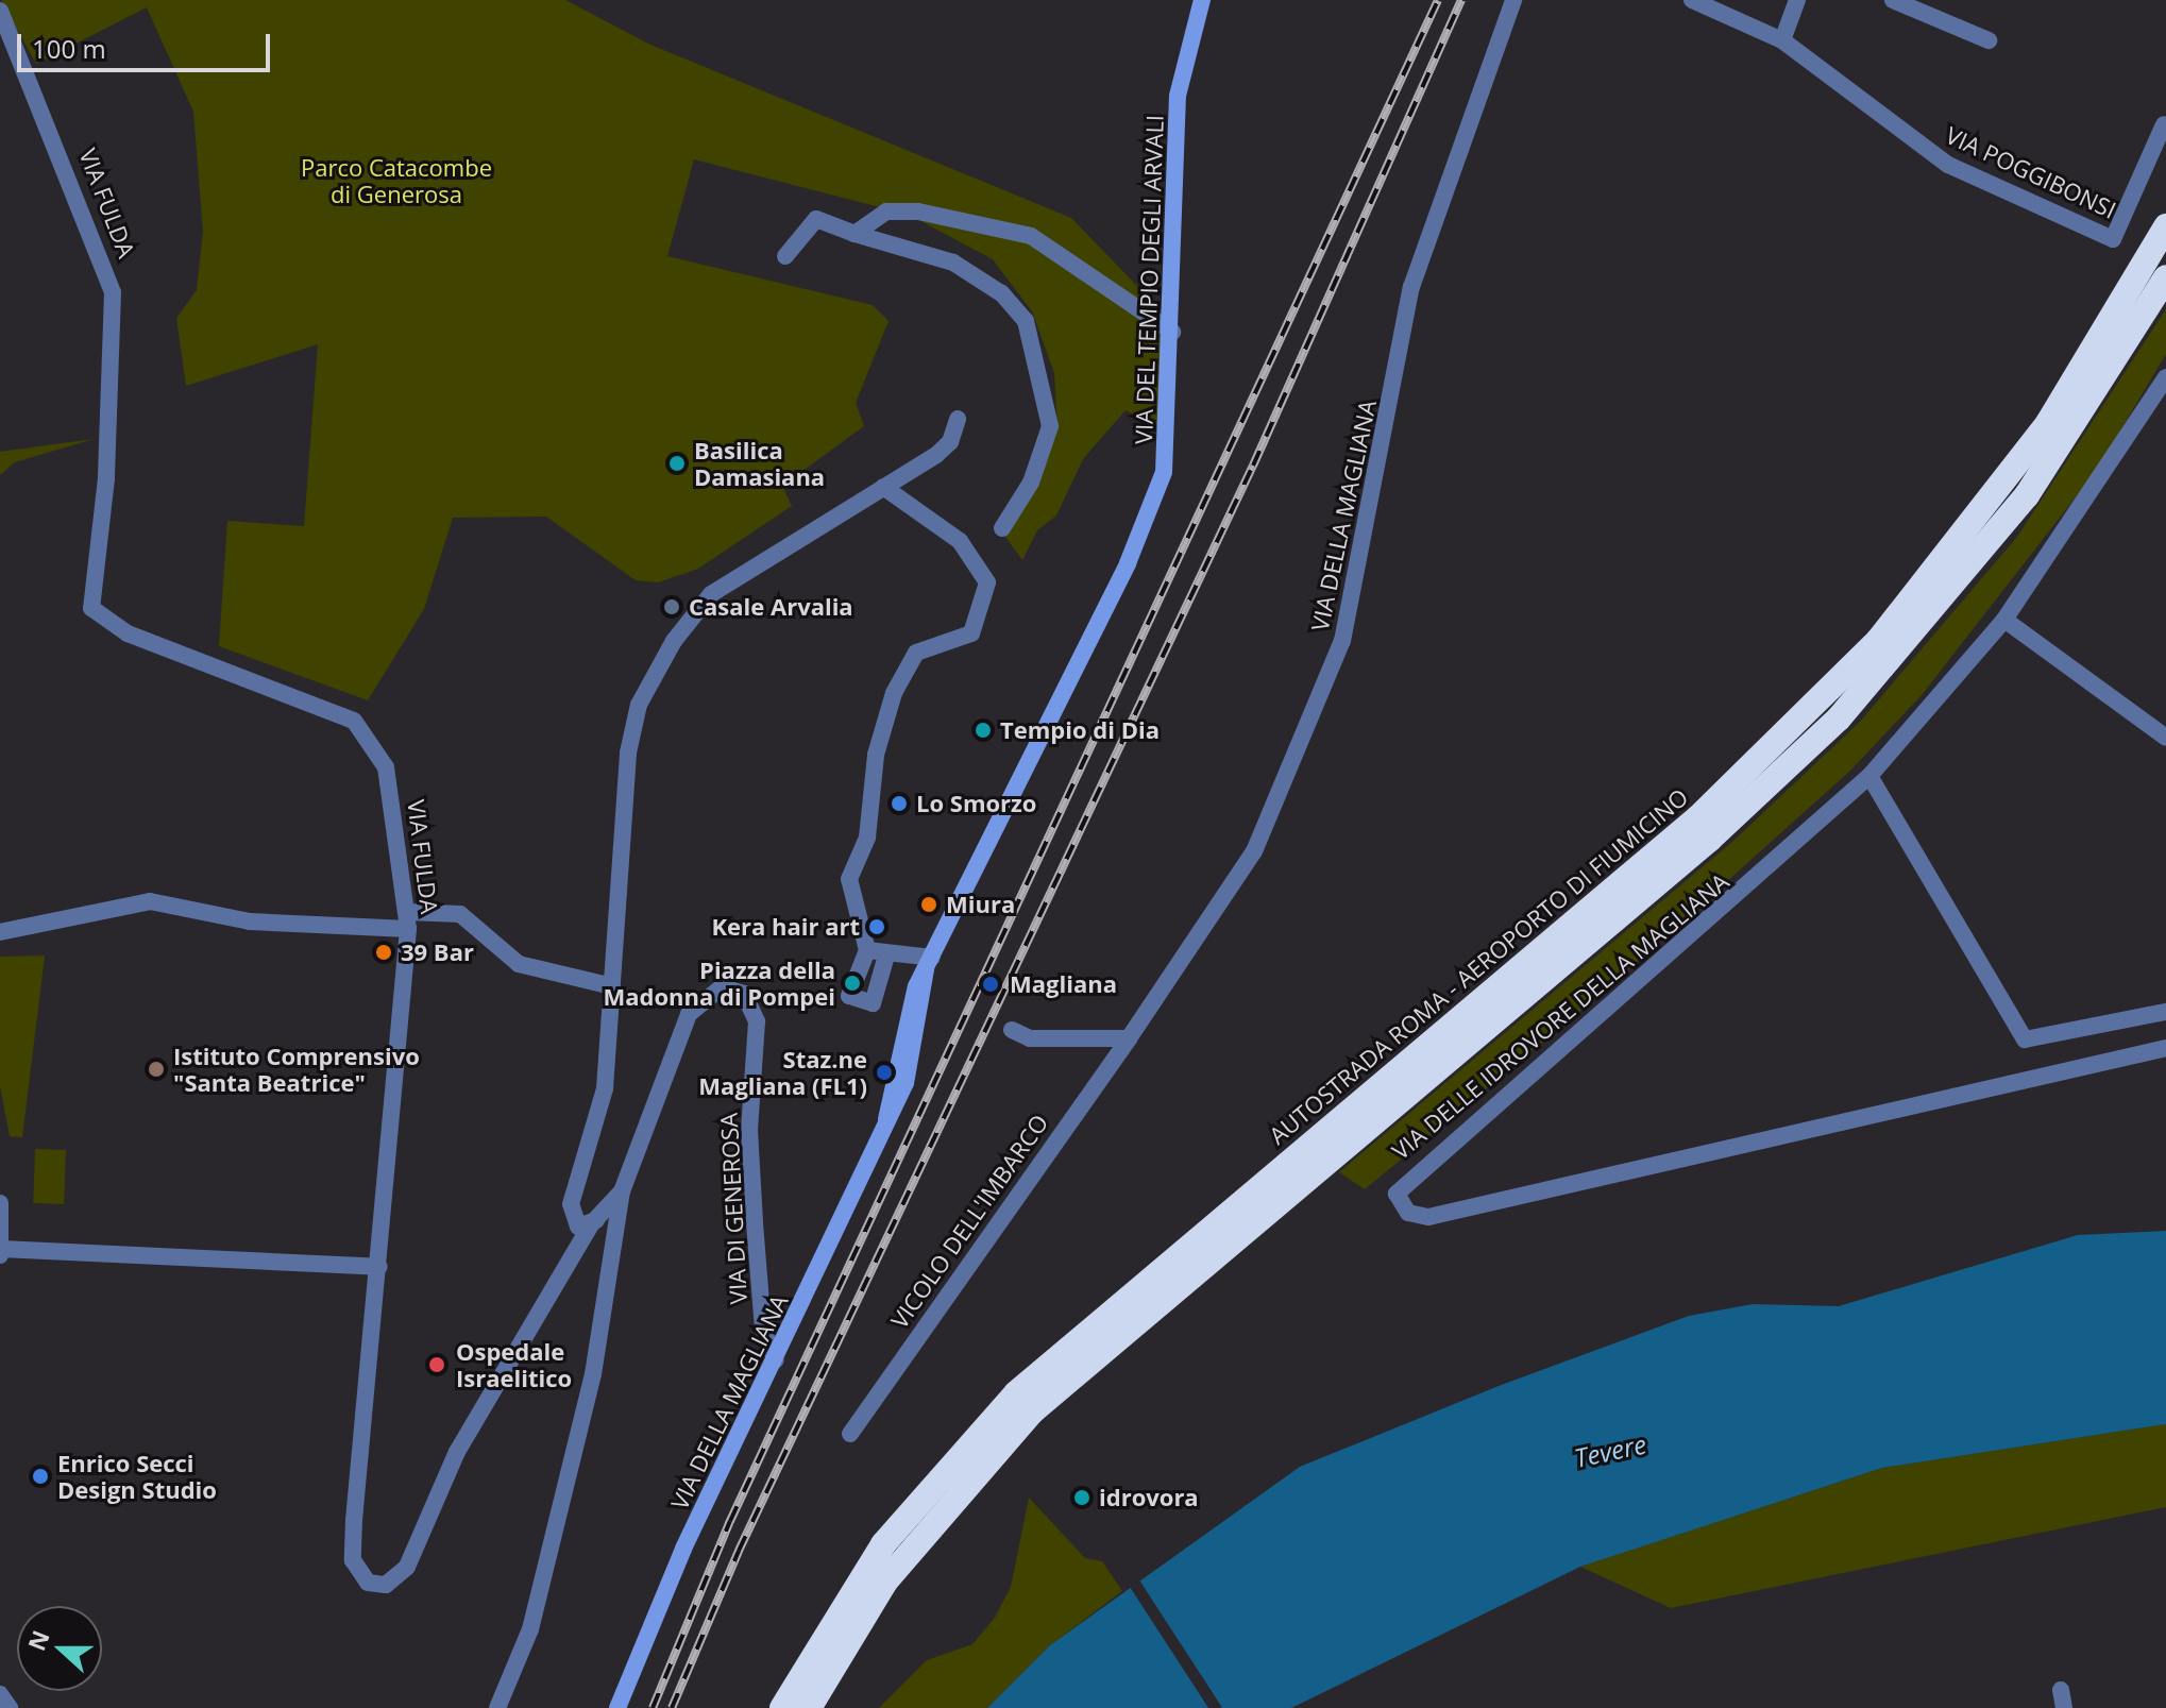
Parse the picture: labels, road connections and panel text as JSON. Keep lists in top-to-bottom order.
{
  "streets": {
    "highway": ["AUTOSTRADA ROMA - AEROPORTO DI FIUMICINO"],
    "main road": ["VIA DEL TEMPIO DEGLI ARVALI", "VIA DELLA MAGLIANA"],
    "street": [
      "VIA POGGIBONSI",
      "VIA FULDA",
      "VIA DELLE IDROVORE DELLA MAGLIANA",
      "VIA DI GENEROSA",
      "VICOLO DELL'IMBARCO"
    ]
  },
  "crossings": [
    ["VIA FULDA", "VIA DI GENEROSA"],
    ["VIA DEL TEMPIO DEGLI ARVALI", "VIA DELLA MAGLIANA"],
    ["VIA DELLA MAGLIANA", "VIA DI GENEROSA"],
    ["VIA DELLA MAGLIANA", "VICOLO DELL'IMBARCO"]
  ],
  "water": ["Tevere"],
  "parks": ["Parco Catacombe di Generosa"],
  "places": [
    "Basilica Damasiana",
    "Casale Arvalia",
    "Tempio di Dia",
    "Lo Smorzo",
    "Miura",
    "Kera hair art",
    "39 Bar",
    "Piazza della Madonna di Pompei",
    "Magliana",
    "Istituto Comprensivo \"Santa Beatrice\"",
    "Staz.ne Magliana (FL1)",
    "Ospedale Israelitico",
    "Enrico Secci Design Studio",
    "idrovora"
  ],
  "scale_bar": "100 m",
  "north": "left"
}
